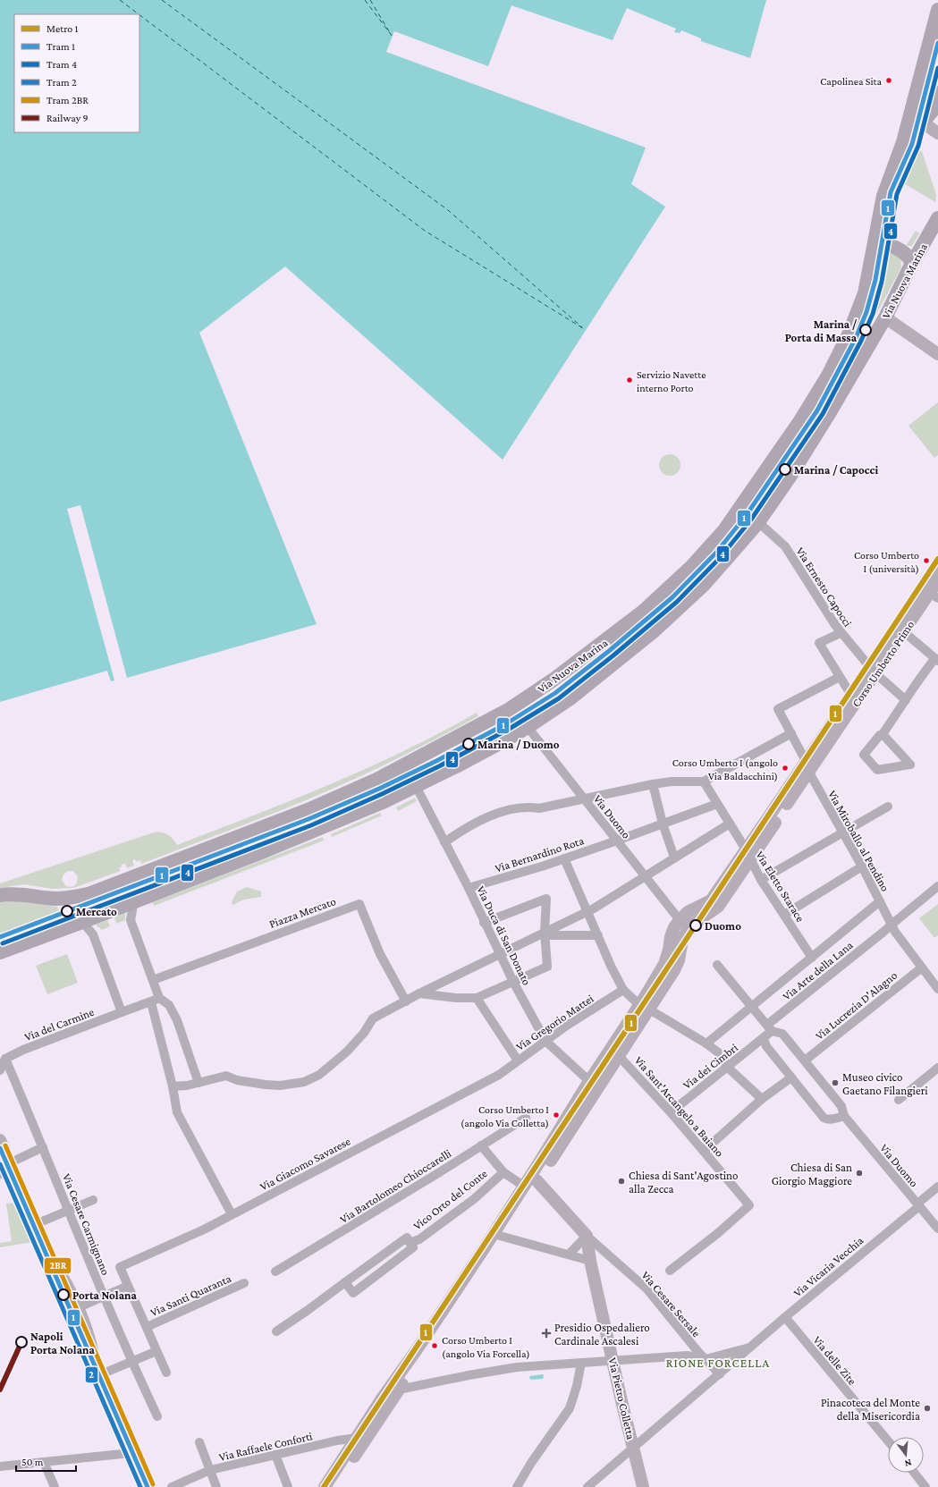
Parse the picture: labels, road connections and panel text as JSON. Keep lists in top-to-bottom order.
{
  "streets": {
    "main road": ["Via Nuova Marina", "Corso Umberto Primo", "Via Pietro Colletta"],
    "street": [
      "Via Ernesto Capocci",
      "Via Duomo",
      "Via Miroballo al Pendino",
      "Via Bernardino Rota",
      "Via Eletto Starace",
      "Piazza Mercato",
      "Via Duca di San Donato",
      "Via Arte della Lana",
      "Via Lucrezia D'Alagno",
      "Via Gregorio Mattei",
      "Via del Carmine",
      "Via dei Cimbri",
      "Via Sant'Arcangelo a Baiano",
      "Via Giacomo Savarese",
      "Via Bartolomeo Chioccarelli",
      "Vico Orto del Conte",
      "Via Cesare Carmignano",
      "Via Vicaria Vecchia",
      "Via Santi Quaranta",
      "Via Cesare Sersale",
      "Via delle Zite",
      "Via Raffaele Conforti"
    ]
  },
  "crossings": [
    ["Via Nuova Marina", "Via Ernesto Capocci"],
    ["Via Nuova Marina", "Via Duomo"],
    ["Via Nuova Marina", "Via Duca di San Donato"],
    ["Via Ernesto Capocci", "Corso Umberto Primo"],
    ["Corso Umberto Primo", "Via Miroballo al Pendino"],
    ["Corso Umberto Primo", "Via Eletto Starace"],
    ["Via Duomo", "Via Bernardino Rota"],
    ["Via Duomo", "Via Arte della Lana"],
    ["Via Duomo", "Via Lucrezia D'Alagno"],
    ["Via Duomo", "Via Vicaria Vecchia"],
    ["Via Miroballo al Pendino", "Via Arte della Lana"],
    ["Via Miroballo al Pendino", "Via Lucrezia D'Alagno"],
    ["Via Bernardino Rota", "Via Eletto Starace"],
    ["Via Bernardino Rota", "Via Duca di San Donato"],
    ["Via Duca di San Donato", "Via Gregorio Mattei"],
    ["Via Gregorio Mattei", "Via Giacomo Savarese"],
    ["Via del Carmine", "Via Cesare Carmignano"],
    ["Via dei Cimbri", "Via Sant'Arcangelo a Baiano"],
    ["Via Vicaria Vecchia", "Via Cesare Sersale"],
    ["Via Vicaria Vecchia", "Via delle Zite"],
    ["Via Vicaria Vecchia", "Via Pietro Colletta"],
    ["Via Cesare Sersale", "Via Pietro Colletta"]
  ],
  "districts": ["RIONE FORCELLA"],
  "places": {
    "other": [
      "Capolinea Sita",
      "Marina / Porta di Massa",
      "Servizio Navette interno Porto",
      "Marina / Capocci",
      "Corso Umberto I (università)",
      "Marina / Duomo",
      "Corso Umberto I (angolo Via Baldacchini)",
      "Mercato",
      "Duomo",
      "Museo civico Gaetano Filangieri",
      "Corso Umberto I (angolo Via Colletta)",
      "Chiesa di San Giorgio Maggiore",
      "Chiesa di Sant'Agostino alla Zecca",
      "Porta Nolana",
      "Napoli Porta Nolana",
      "Corso Umberto I (angolo Via Forcella)",
      "Pinacoteca del Monte della Misericordia"
    ],
    "health": ["Presidio Ospedaliero Cardinale Ascalesi"]
  },
  "lines": [
    "tram line 1",
    "tram line 4",
    "metro line 1",
    "tram line 2BR",
    "tram line 2",
    "rail line 9"
  ],
  "legend": [
    "Metro 1",
    "Tram 1",
    "Tram 4",
    "Tram 2",
    "Tram 2BR",
    "Railway 9"
  ],
  "scale_bar": "50 m",
  "north": "bottom"
}
